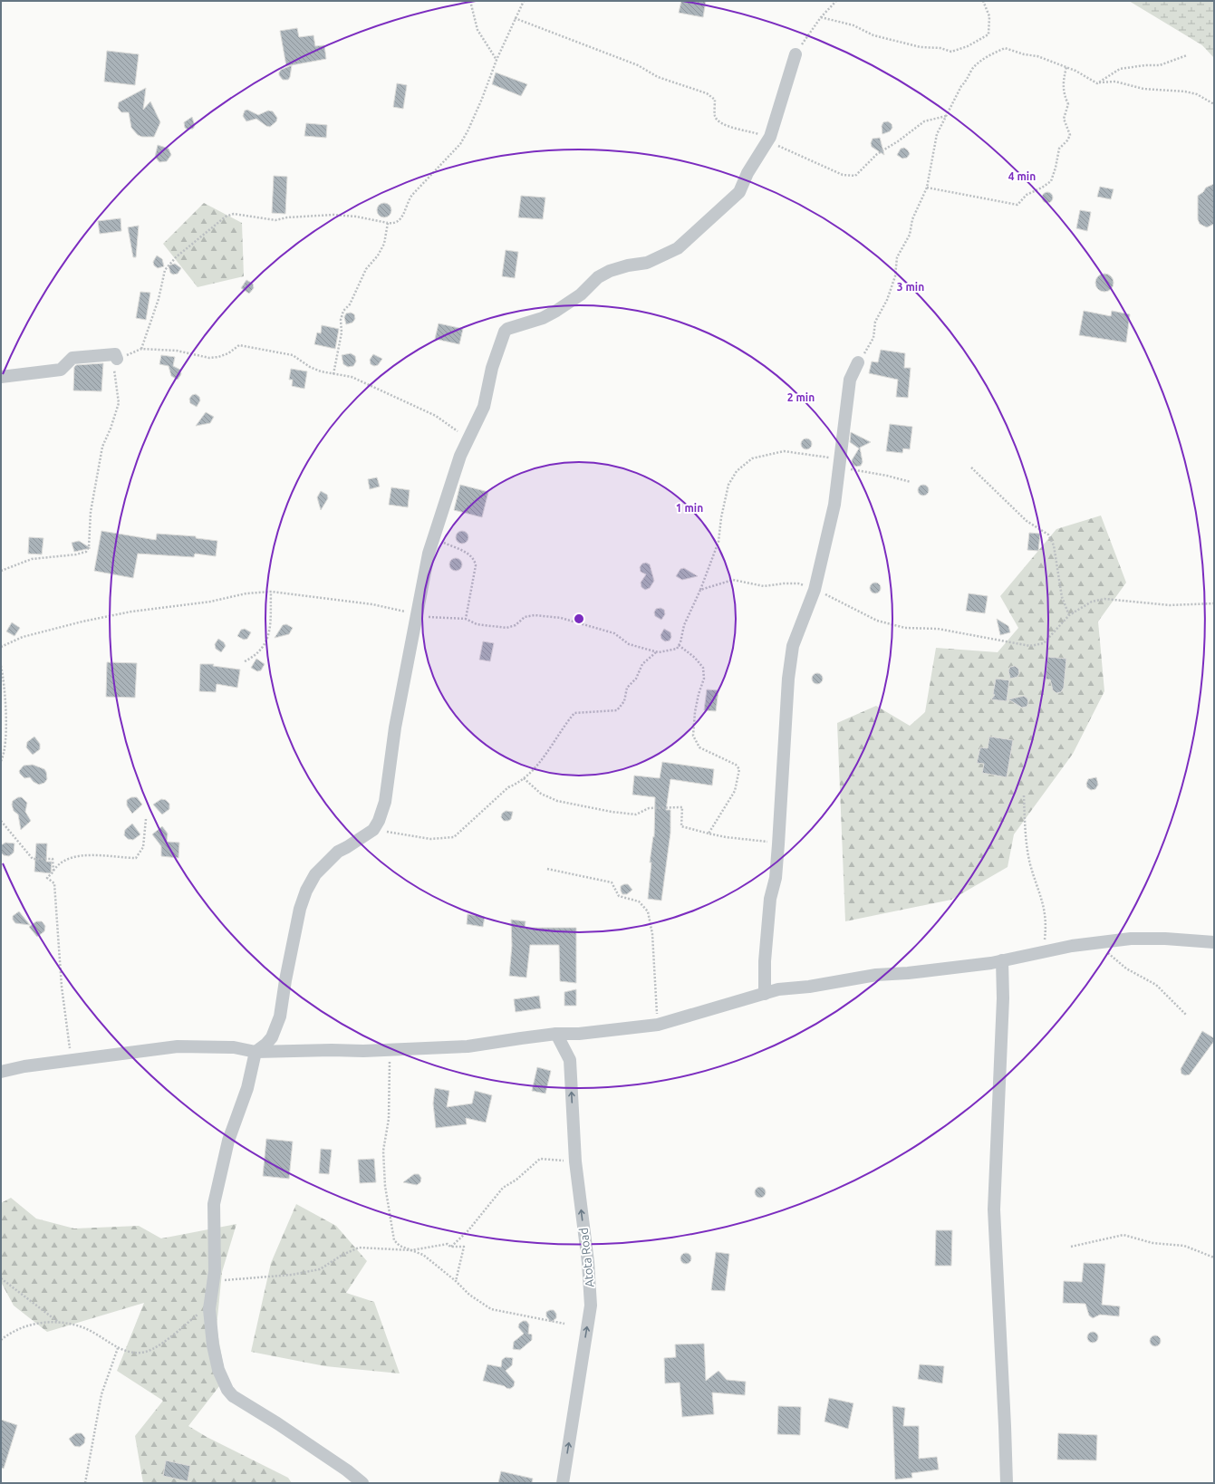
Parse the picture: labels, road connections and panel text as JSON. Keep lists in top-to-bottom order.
{
  "streets": {
    "street": ["Atota Road"]
  },
  "one_way": ["Atota Road"],
  "rings": [
    "4 min",
    "3 min",
    "2 min",
    "1 min"
  ]
}
